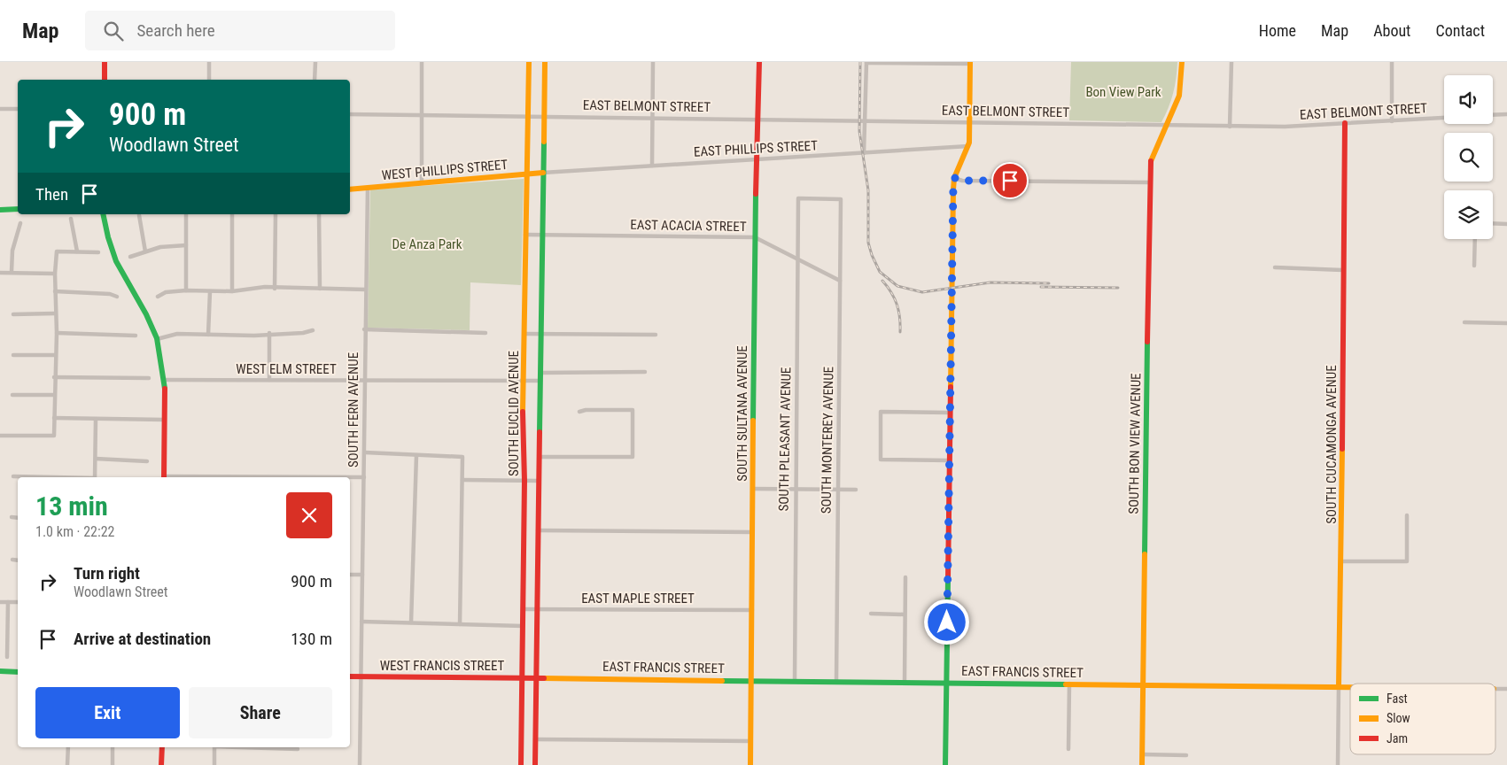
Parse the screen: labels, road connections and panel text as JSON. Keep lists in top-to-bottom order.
{
  "streets": {
    "street": [
      "EAST BELMONT STREET",
      "EAST PHILLIPS STREET",
      "WEST PHILLIPS STREET",
      "EAST ACACIA STREET",
      "WEST ELM STREET",
      "SOUTH FERN AVENUE",
      "SOUTH EUCLID AVENUE",
      "SOUTH SULTANA AVENUE",
      "SOUTH PLEASANT AVENUE",
      "SOUTH MONTEREY AVENUE",
      "SOUTH BON VIEW AVENUE",
      "SOUTH CUCAMONGA AVENUE",
      "EAST MAPLE STREET",
      "WEST FRANCIS STREET",
      "EAST FRANCIS STREET"
    ]
  },
  "crossings": [
    ["EAST BELMONT STREET", "SOUTH EUCLID AVENUE"],
    ["EAST BELMONT STREET", "SOUTH SULTANA AVENUE"],
    ["EAST BELMONT STREET", "SOUTH BON VIEW AVENUE"],
    ["EAST BELMONT STREET", "SOUTH CUCAMONGA AVENUE"],
    ["EAST PHILLIPS STREET", "WEST PHILLIPS STREET"],
    ["EAST PHILLIPS STREET", "SOUTH EUCLID AVENUE"],
    ["EAST PHILLIPS STREET", "SOUTH SULTANA AVENUE"],
    ["WEST PHILLIPS STREET", "SOUTH FERN AVENUE"],
    ["WEST PHILLIPS STREET", "SOUTH EUCLID AVENUE"],
    ["EAST ACACIA STREET", "SOUTH EUCLID AVENUE"],
    ["EAST ACACIA STREET", "SOUTH SULTANA AVENUE"],
    ["EAST ACACIA STREET", "SOUTH PLEASANT AVENUE"],
    ["EAST ACACIA STREET", "SOUTH MONTEREY AVENUE"],
    ["WEST ELM STREET", "SOUTH FERN AVENUE"],
    ["WEST ELM STREET", "SOUTH EUCLID AVENUE"],
    ["SOUTH FERN AVENUE", "WEST FRANCIS STREET"],
    ["SOUTH EUCLID AVENUE", "EAST MAPLE STREET"],
    ["SOUTH EUCLID AVENUE", "WEST FRANCIS STREET"],
    ["SOUTH EUCLID AVENUE", "EAST FRANCIS STREET"],
    ["SOUTH SULTANA AVENUE", "EAST MAPLE STREET"],
    ["SOUTH SULTANA AVENUE", "EAST FRANCIS STREET"],
    ["SOUTH PLEASANT AVENUE", "SOUTH MONTEREY AVENUE"],
    ["SOUTH PLEASANT AVENUE", "EAST FRANCIS STREET"],
    ["SOUTH MONTEREY AVENUE", "EAST FRANCIS STREET"],
    ["SOUTH BON VIEW AVENUE", "EAST FRANCIS STREET"],
    ["SOUTH CUCAMONGA AVENUE", "EAST FRANCIS STREET"],
    ["WEST FRANCIS STREET", "EAST FRANCIS STREET"]
  ],
  "parks": ["Bon View Park", "De Anza Park"],
  "legend": ["Fast", "Slow", "Jam"],
  "page": {
    "header": "Map",
    "search": "Search here",
    "nav": [
      "Home",
      "Map",
      "About",
      "Contact"
    ],
    "turn": ["900 m", "Woodlawn Street"],
    "then": "Then",
    "heading": ["13 min", "1.0 km · 22:22"],
    "list": [
      {
        "name": "Turn right",
        "note": "Woodlawn Street",
        "value": "900 m"
      },
      {
        "name": "Arrive at destination",
        "value": "130 m"
      }
    ],
    "buttons": ["Exit", "Share"]
  }
}
